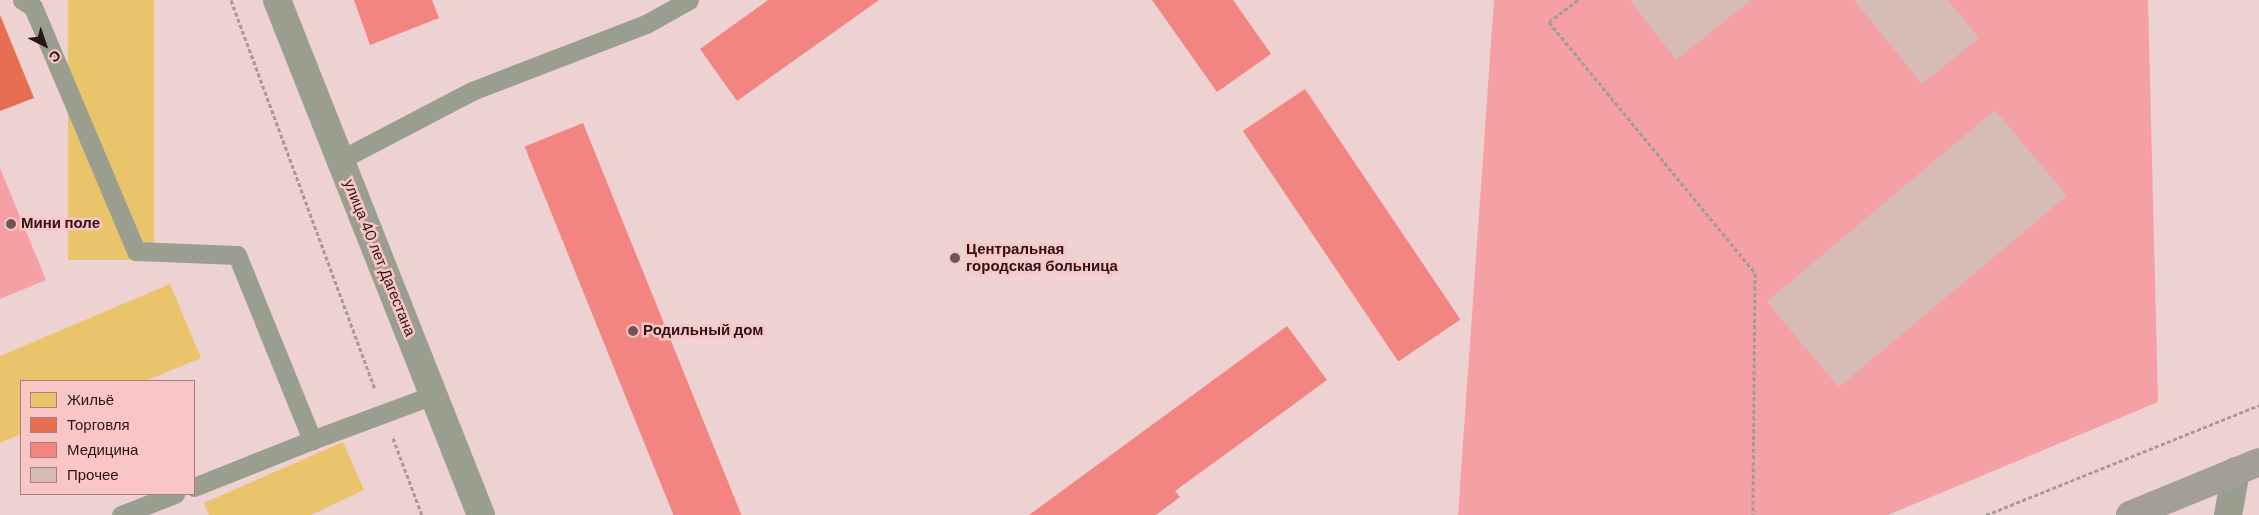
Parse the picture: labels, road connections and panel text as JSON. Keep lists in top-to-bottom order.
{
  "streets": {
    "street": ["улица 40 лет Дагестана"]
  },
  "places": ["Мини поле", "Центральная городская больница", "Родильный дом"],
  "legend": [
    "Жильё",
    "Торговля",
    "Медицина",
    "Прочее"
  ],
  "north": "bottom right"
}
